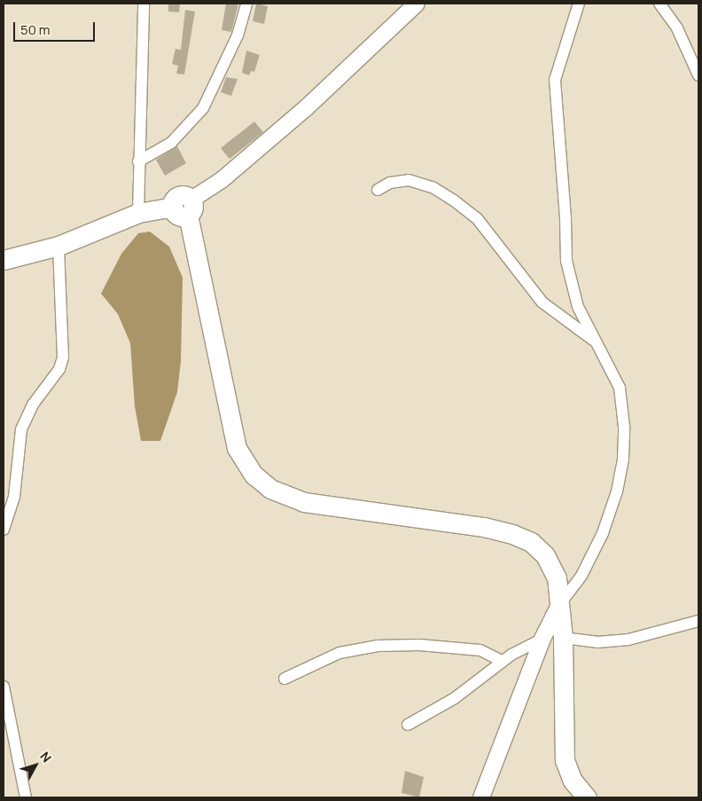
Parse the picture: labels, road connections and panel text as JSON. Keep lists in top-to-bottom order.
{
  "scale_bar": "50 m",
  "north": "top right"
}
